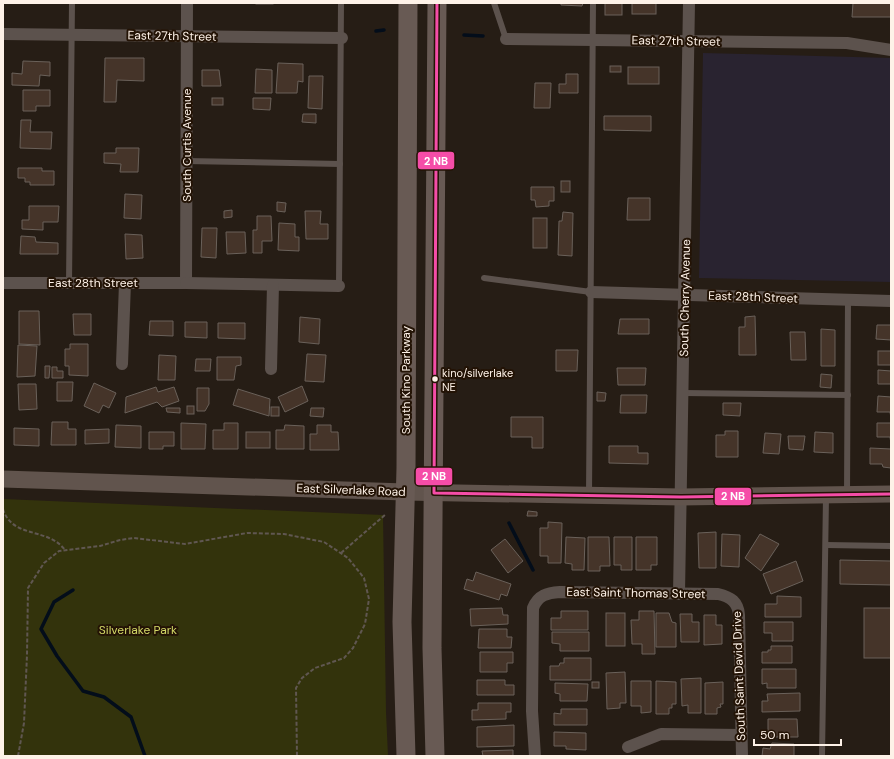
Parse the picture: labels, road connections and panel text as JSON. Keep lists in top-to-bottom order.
{
  "streets": {
    "main road": ["South Kino Parkway"],
    "street": [
      "East 27th Street",
      "South Curtis Avenue",
      "East 28th Street",
      "South Cherry Avenue",
      "East Silverlake Road",
      "East Saint Thomas Street",
      "South Saint David Drive"
    ]
  },
  "crossings": [
    ["East 27th Street", "South Curtis Avenue"],
    ["East 27th Street", "South Cherry Avenue"],
    ["South Curtis Avenue", "East 28th Street"],
    ["East 28th Street", "South Cherry Avenue"],
    ["South Cherry Avenue", "East Silverlake Road"],
    ["South Cherry Avenue", "East Saint Thomas Street"],
    ["South Kino Parkway", "East Silverlake Road"],
    ["East Saint Thomas Street", "South Saint David Drive"]
  ],
  "parks": ["Silverlake Park"],
  "places": ["kino/silverlake NE"],
  "scale_bar": "50 m"
}
